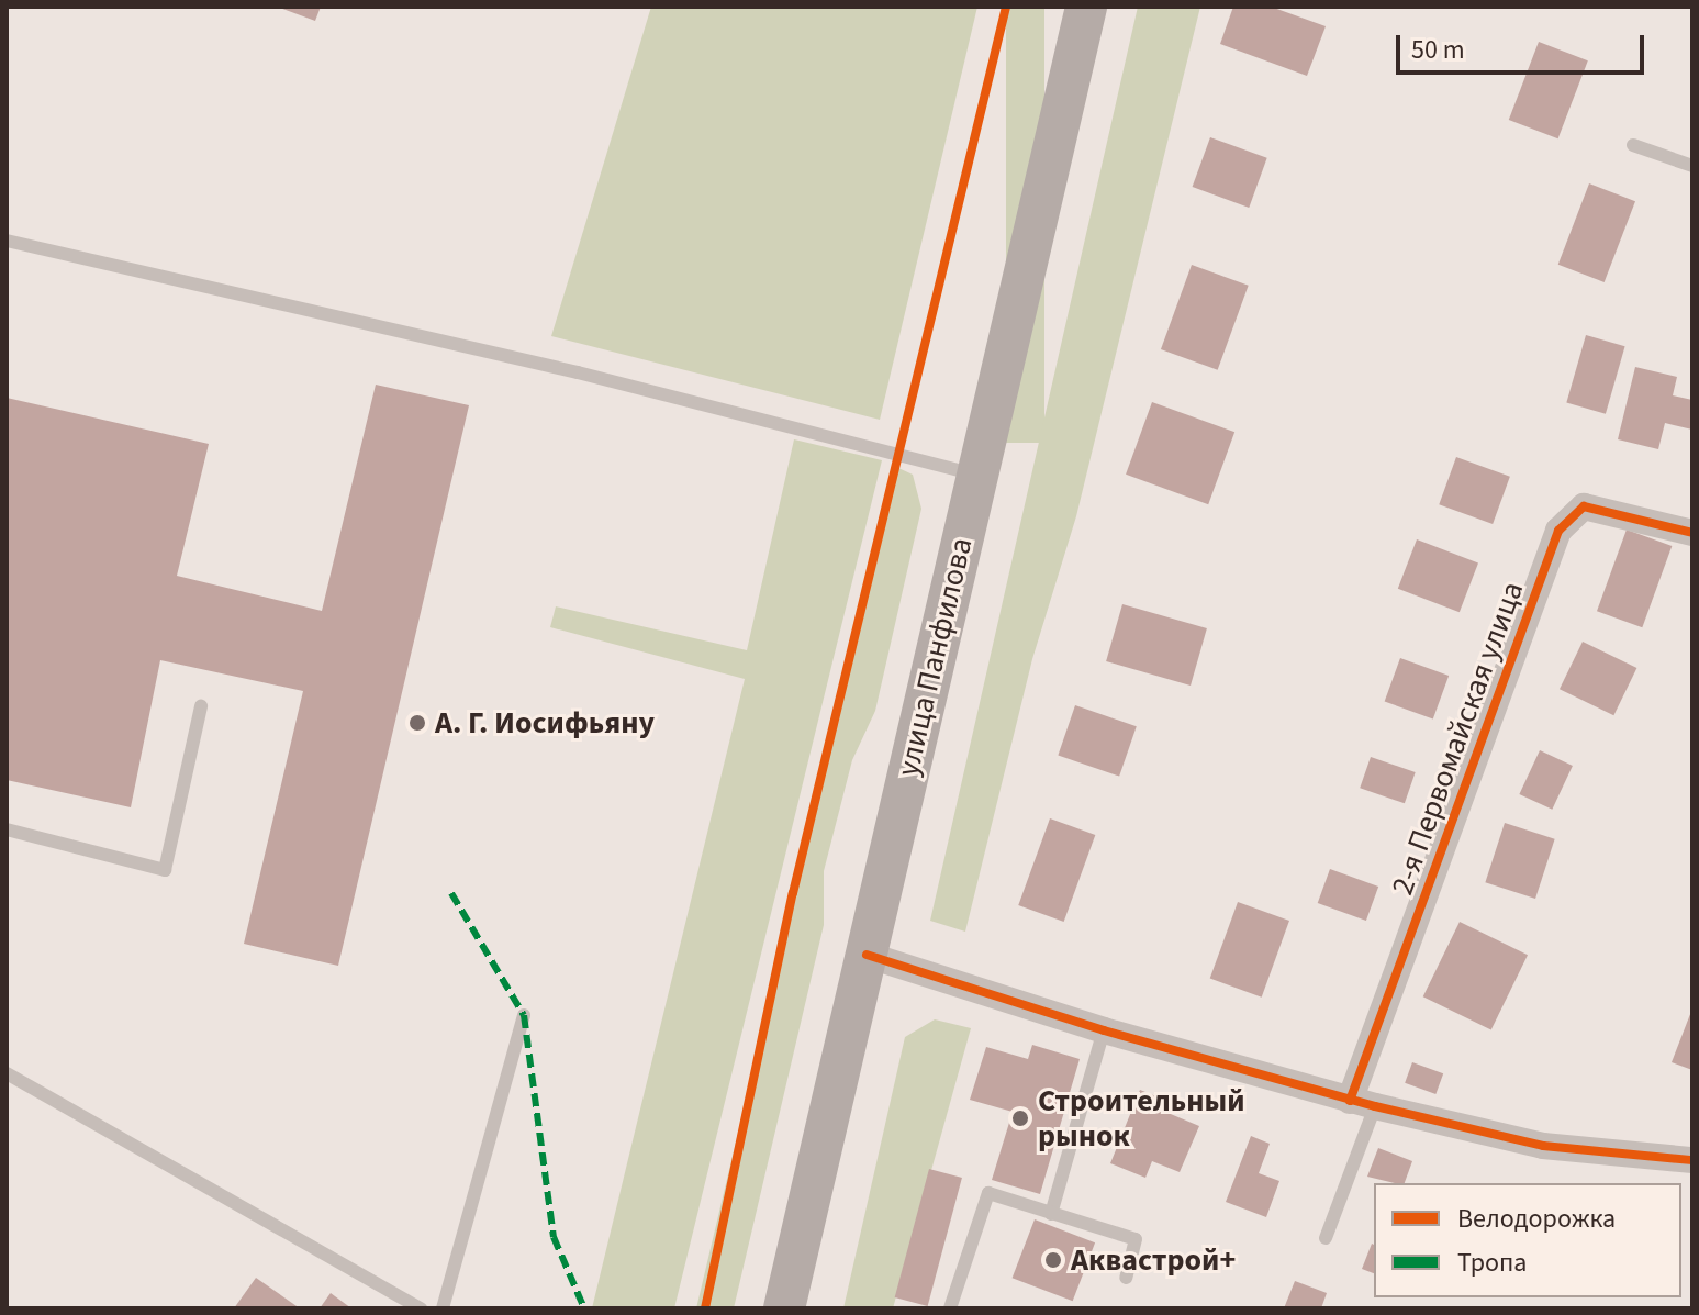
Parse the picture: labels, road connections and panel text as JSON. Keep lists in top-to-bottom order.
{
  "streets": {
    "main road": ["улица Панфилова"],
    "street": ["2-я Первомайская улица"]
  },
  "places": ["А. Г. Иосифьяну", "Строительный рынок", "Аквастрой+"],
  "legend": ["Велодорожка", "Тропа"],
  "scale_bar": "50 m"
}
